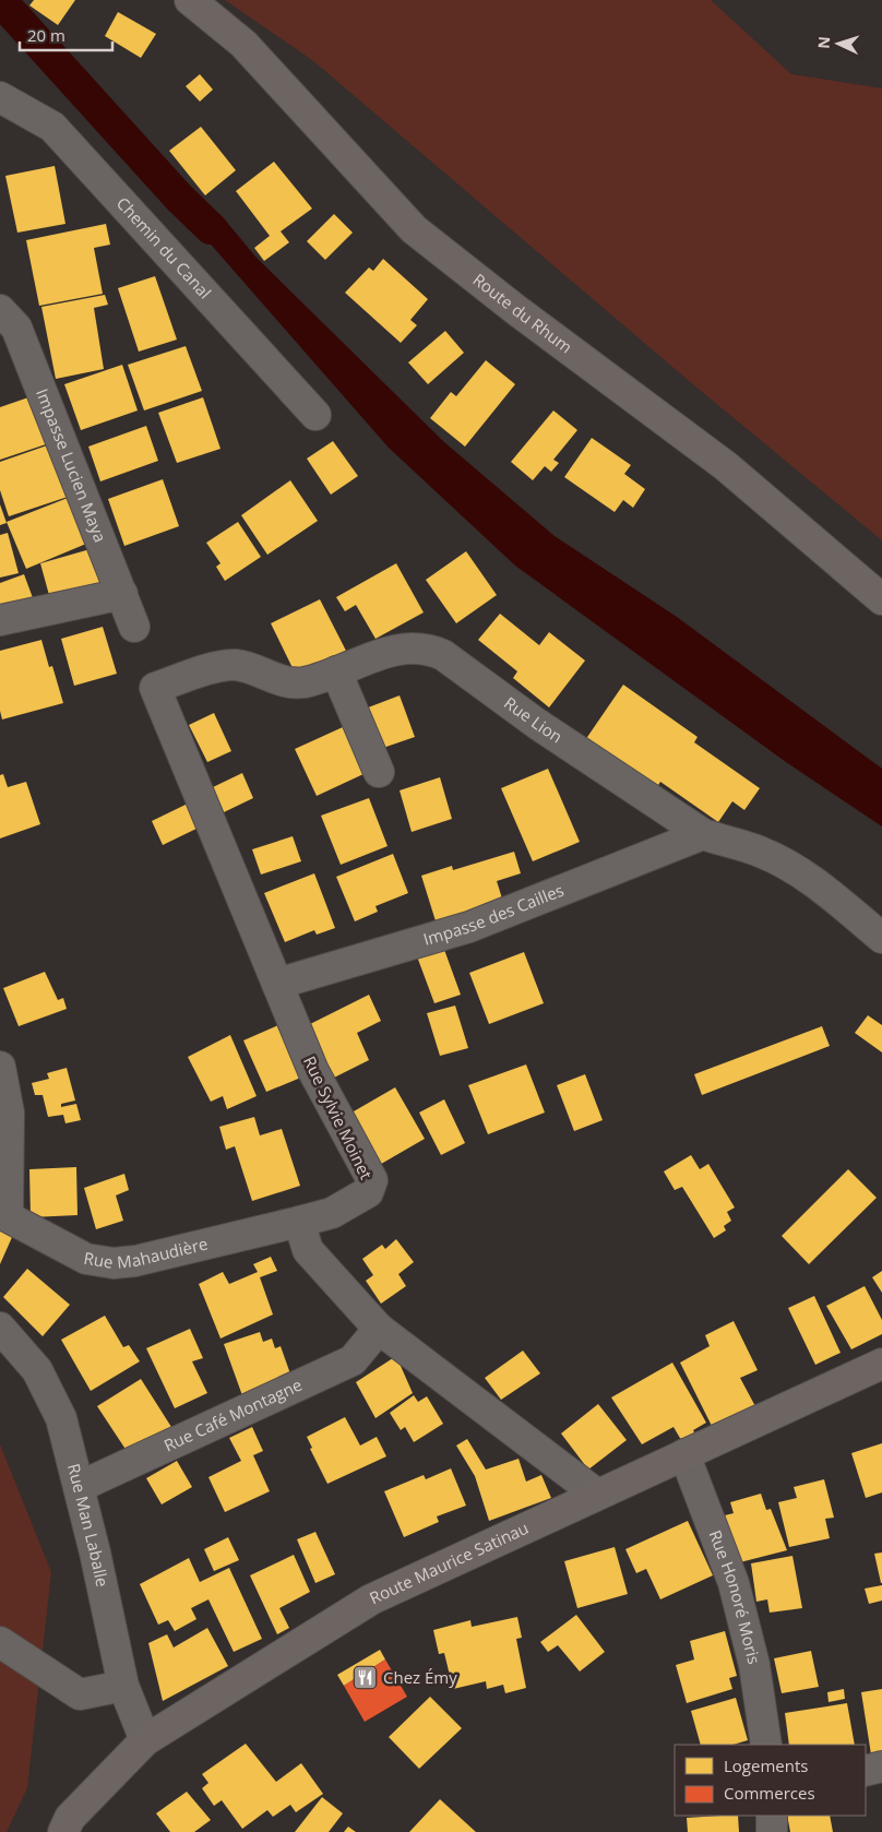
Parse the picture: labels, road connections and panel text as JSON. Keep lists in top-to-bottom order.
{
  "streets": {
    "main road": ["Route du Rhum", "Route Maurice Satinau"],
    "street": [
      "Chemin du Canal",
      "Impasse Lucien Maya",
      "Rue Lion",
      "Impasse des Cailles",
      "Rue Sylvie Moinet",
      "Rue Mahaudière",
      "Rue Café Montagne",
      "Rue Man Laballe",
      "Rue Honoré Moris"
    ]
  },
  "crossings": [
    ["Rue Lion", "Impasse des Cailles"],
    ["Rue Lion", "Rue Sylvie Moinet"],
    ["Impasse des Cailles", "Rue Sylvie Moinet"],
    ["Rue Sylvie Moinet", "Rue Mahaudière"],
    ["Rue Café Montagne", "Rue Man Laballe"],
    ["Rue Man Laballe", "Route Maurice Satinau"],
    ["Route Maurice Satinau", "Rue Honoré Moris"]
  ],
  "places": {
    "restaurant": ["Chez Émy"]
  },
  "legend": ["Logements", "Commerces"],
  "scale_bar": "20 m",
  "north": "left"
}
